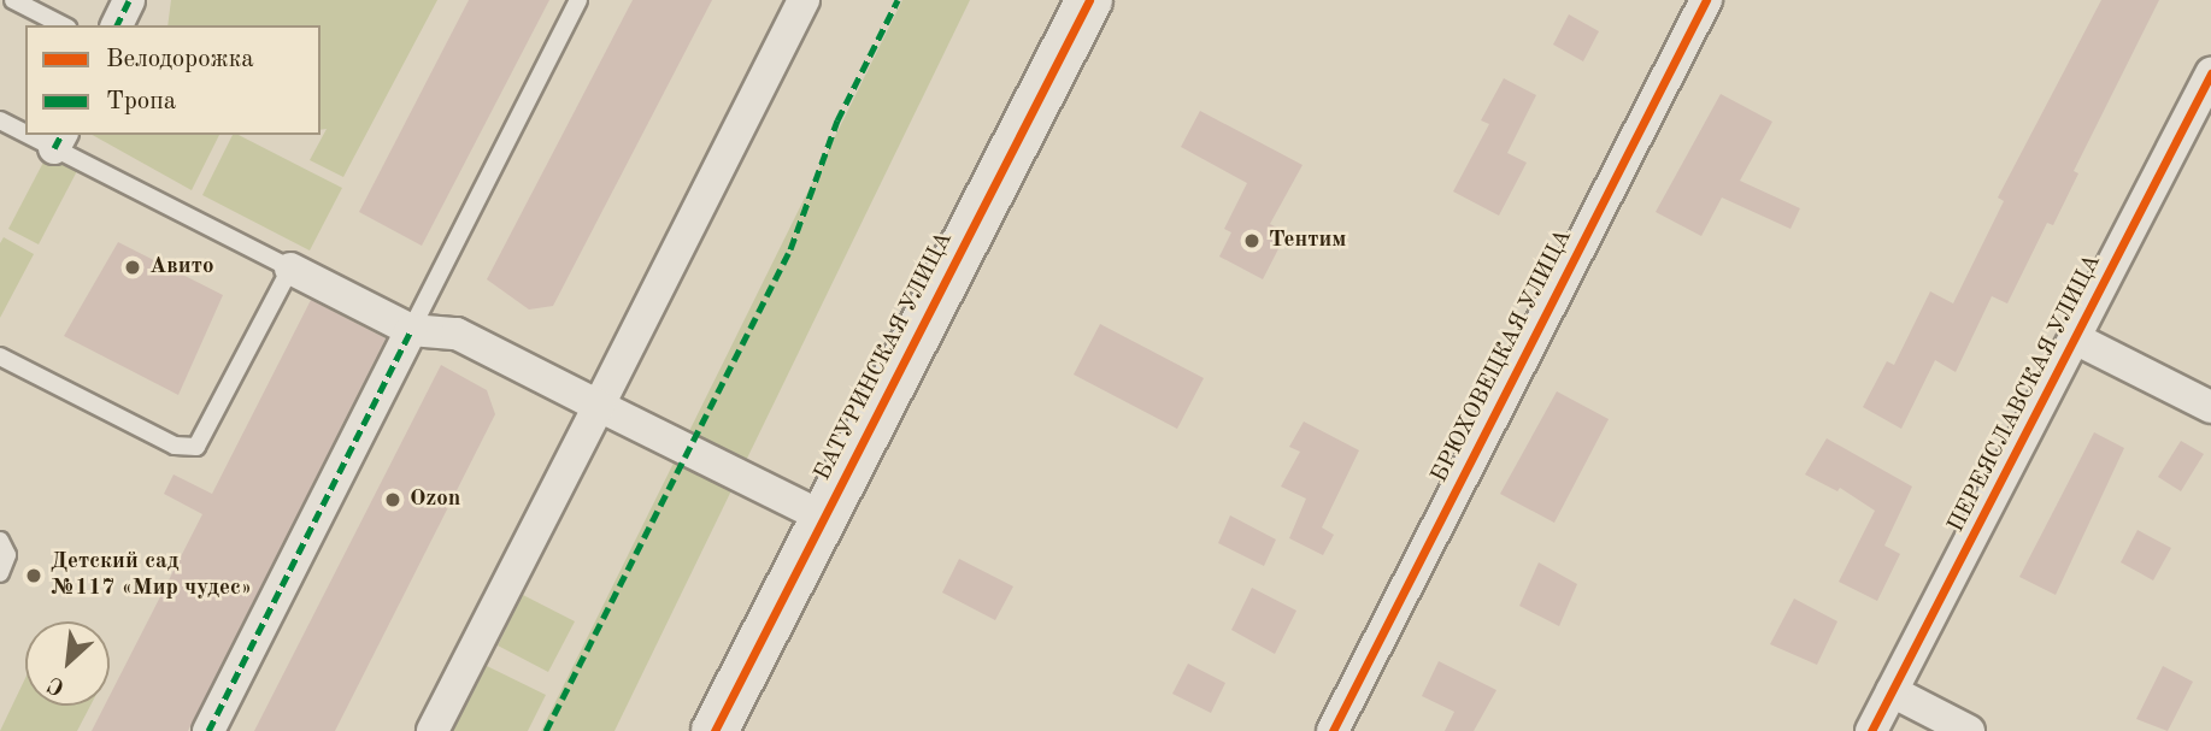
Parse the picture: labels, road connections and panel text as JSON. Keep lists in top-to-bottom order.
{
  "streets": {
    "street": ["БАТУРИНСКАЯ УЛИЦА", "БРЮХОВЕЦКАЯ УЛИЦА", "ПЕРЕЯСЛАВСКАЯ УЛИЦА"]
  },
  "places": [
    "Тентим",
    "Авито",
    "Ozon",
    "Детский сад №117 «Мир чудес»"
  ],
  "legend": ["Велодорожка", "Тропа"],
  "north": "bottom left"
}
